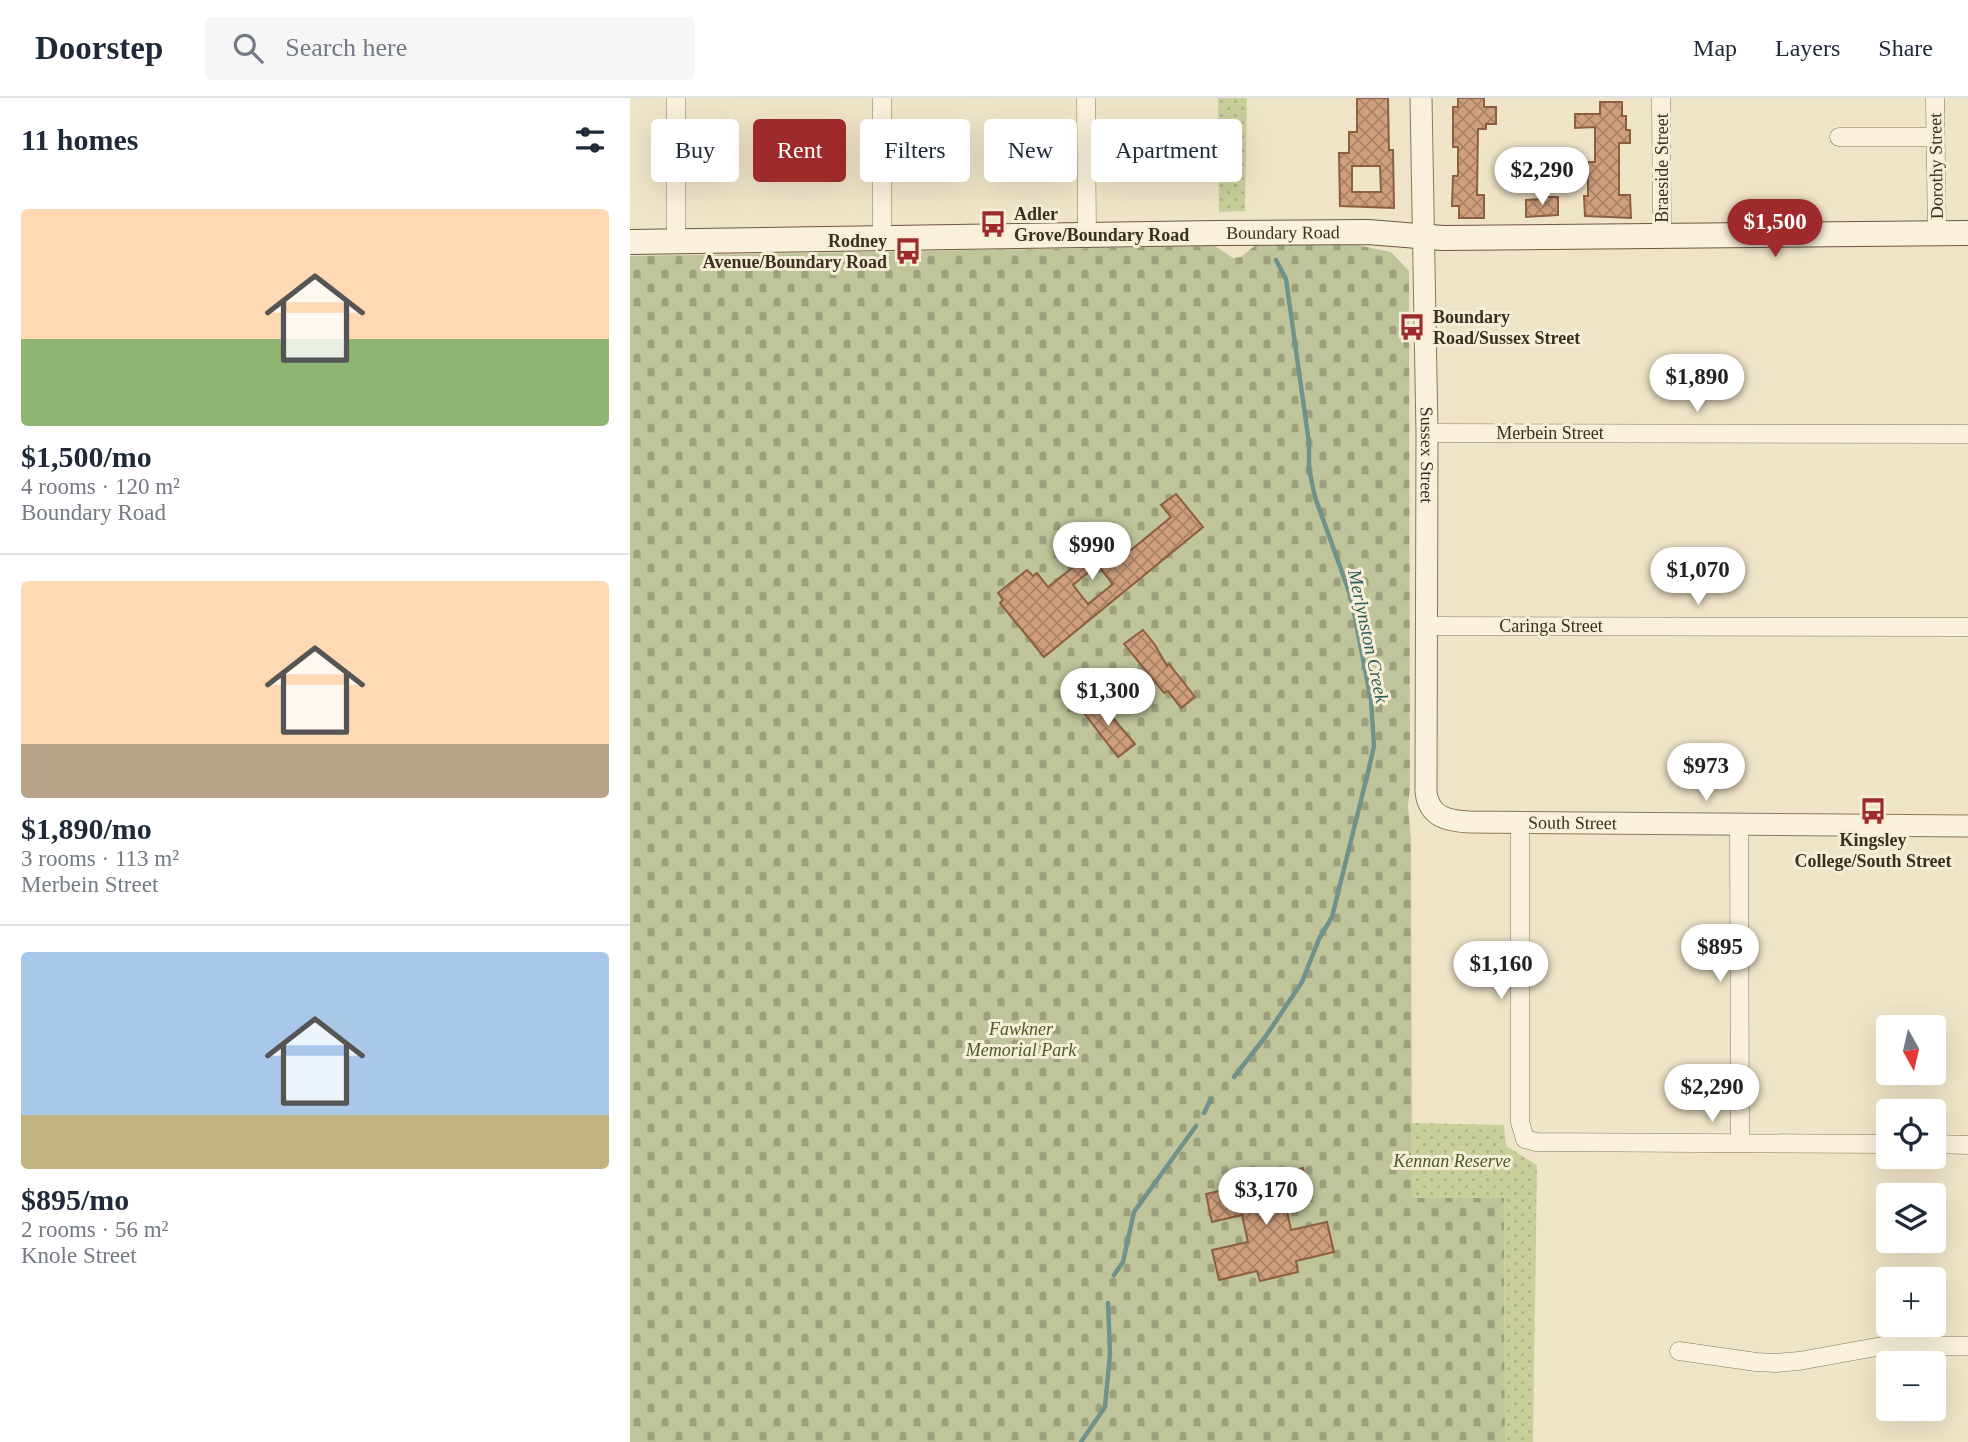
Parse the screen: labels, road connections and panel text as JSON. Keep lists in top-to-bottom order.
{
  "streets": {
    "main road": ["Boundary Road"],
    "street": [
      "Dorothy Street",
      "Braeside Street",
      "Merbein Street",
      "Sussex Street",
      "Caringa Street",
      "South Street"
    ]
  },
  "crossings": [
    ["Dorothy Street", "Boundary Road"],
    ["Braeside Street", "Boundary Road"],
    ["Boundary Road", "Sussex Street"],
    ["Merbein Street", "Sussex Street"],
    ["Sussex Street", "Caringa Street"],
    ["Sussex Street", "South Street"]
  ],
  "water": ["Merlynston Creek"],
  "parks": ["Fawkner Memorial Park", "Kennan Reserve"],
  "places": {
    "bus stop": [
      "Adler Grove/Boundary Road",
      "Rodney Avenue/Boundary Road",
      "Boundary Road/Sussex Street",
      "Kingsley College/South Street"
    ]
  },
  "north": "bottom",
  "page": {
    "header": "Doorstep",
    "search": "Search here",
    "nav": ["Map", "Layers", "Share"],
    "heading": "11 homes",
    "chip": [
      "Buy",
      "Rent",
      "Filters",
      "New",
      "Apartment"
    ],
    "price": [
      "$2,290",
      "$1,500",
      "$1,890",
      "$990",
      "$1,070",
      "$1,300",
      "$973",
      "$895",
      "$1,160",
      "$2,290",
      "$3,170"
    ],
    "list": [
      {
        "name": "$1,500/mo",
        "note": "4 rooms · 120 m² · Boundary Road"
      },
      {
        "name": "$1,890/mo",
        "note": "3 rooms · 113 m² · Merbein Street"
      },
      {
        "name": "$895/mo",
        "note": "2 rooms · 56 m² · Knole Street"
      }
    ],
    "map_buttons": ["+", "−"]
  }
}
